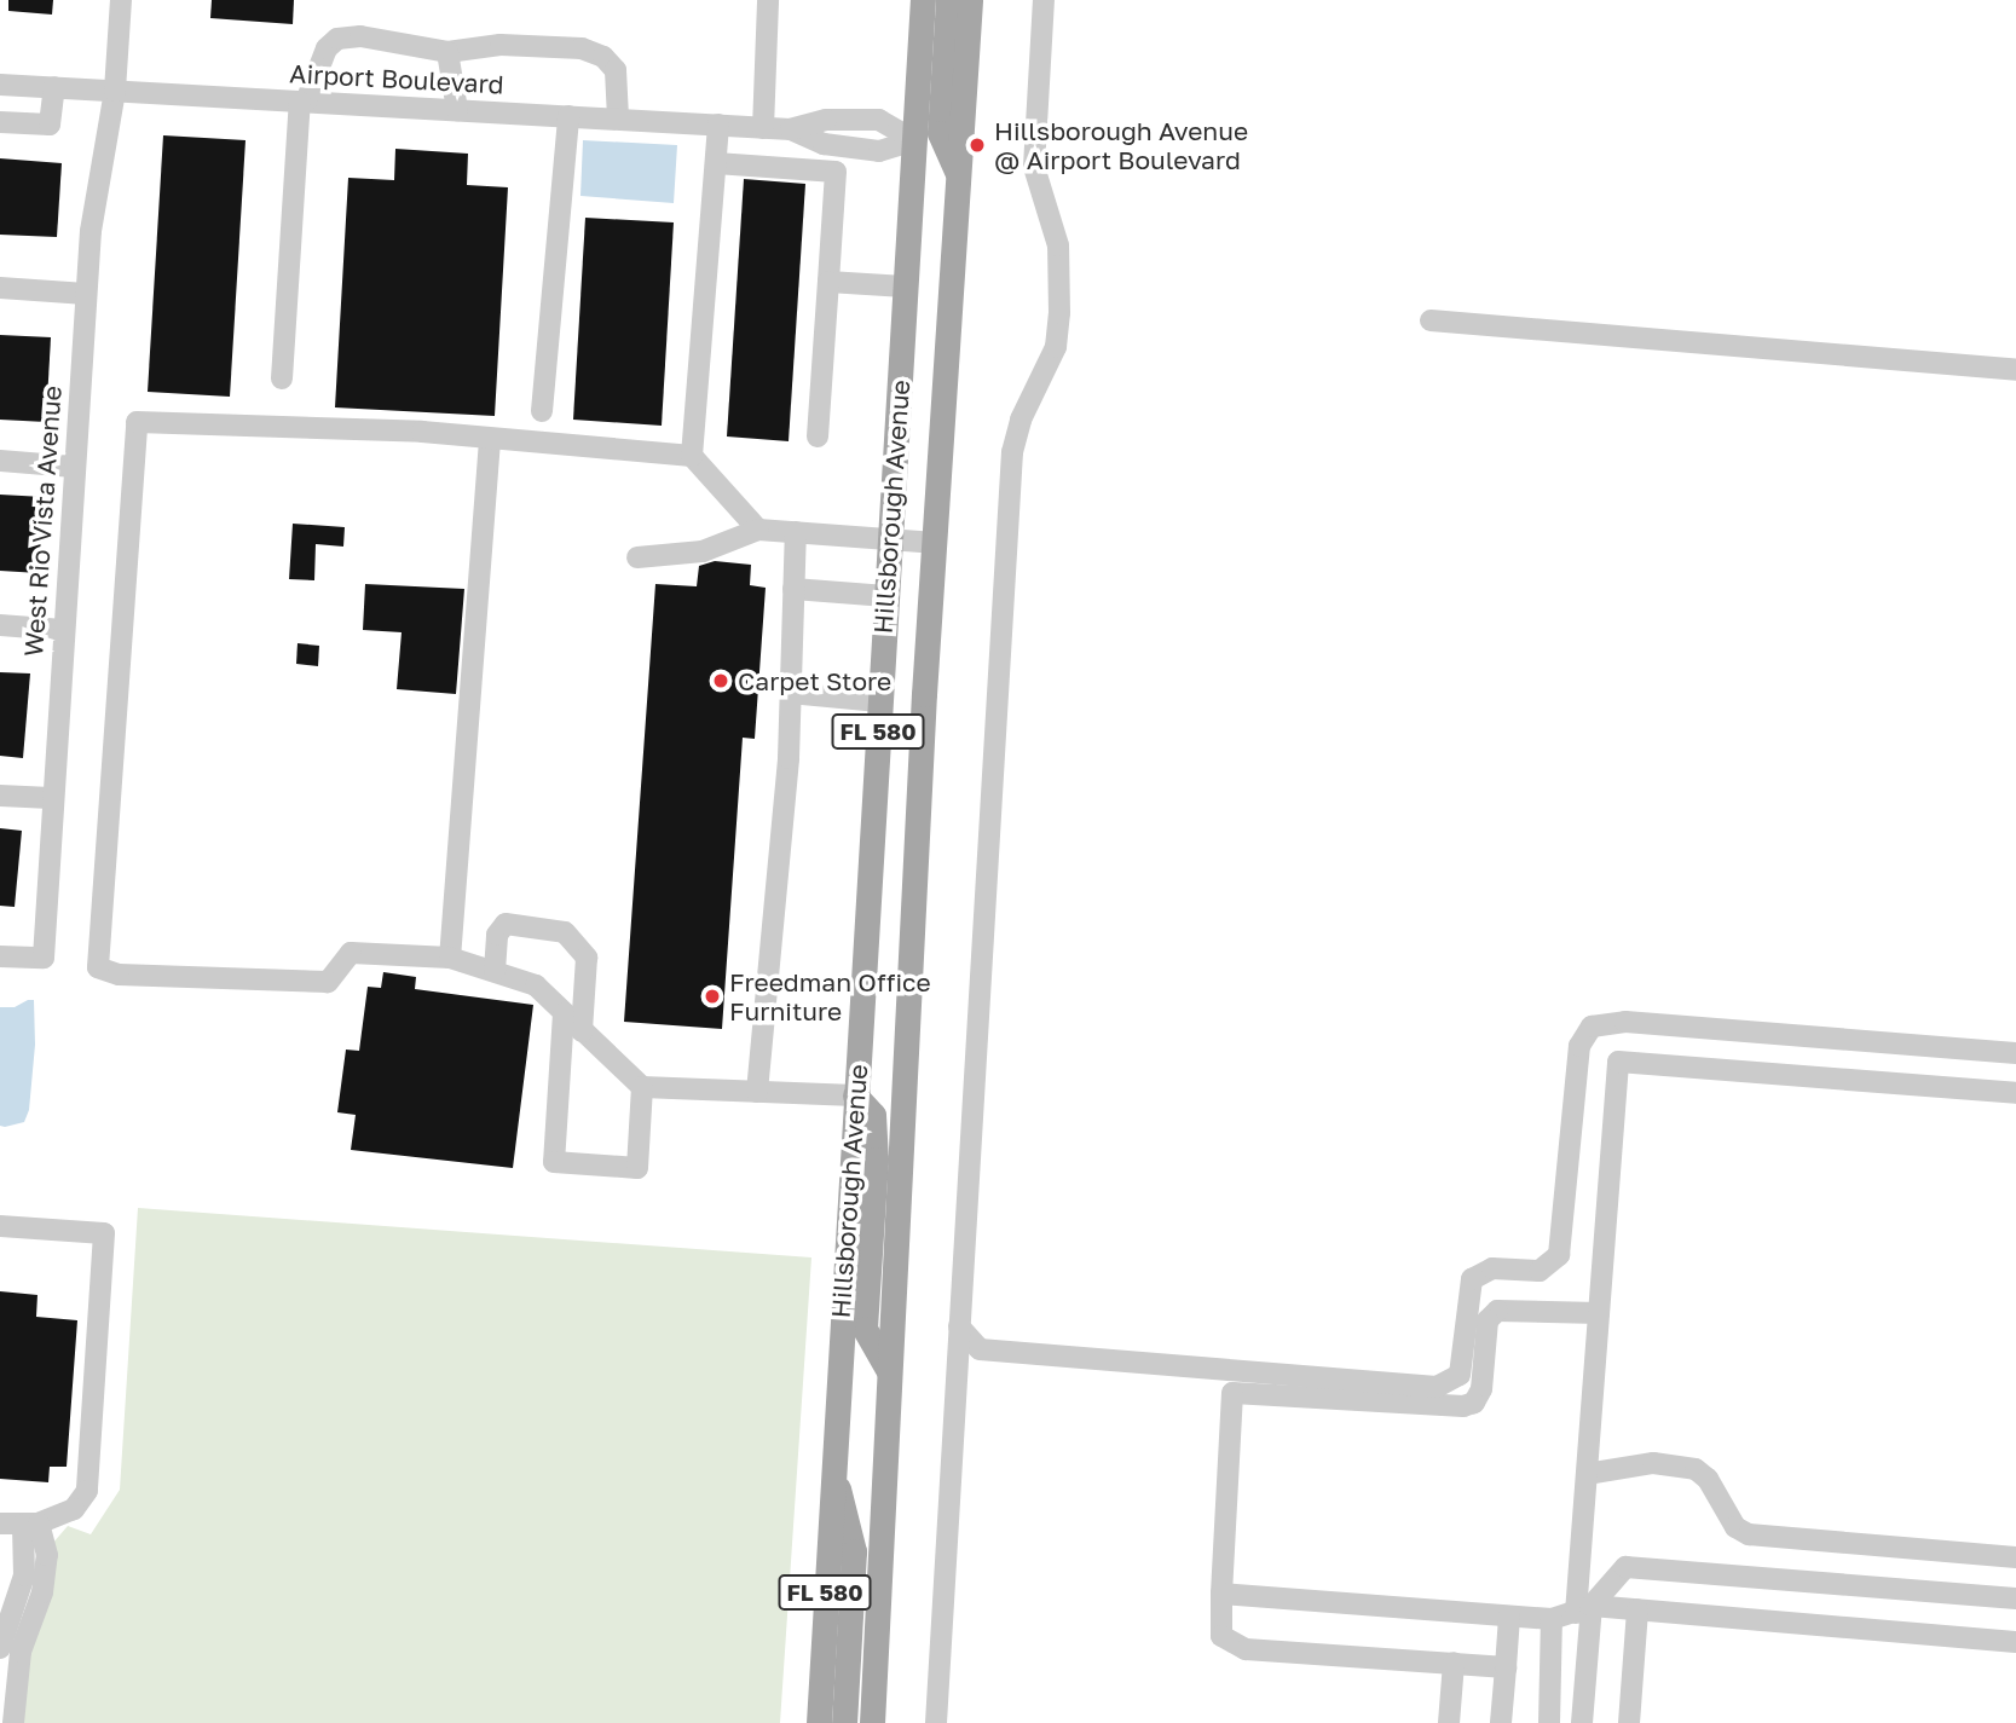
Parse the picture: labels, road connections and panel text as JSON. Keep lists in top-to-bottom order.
{
  "streets": {
    "main road": ["Hillsborough Avenue", "FL 580"],
    "street": ["Airport Boulevard", "West Rio Vista Avenue"]
  },
  "crossings": [
    ["Airport Boulevard", "Hillsborough Avenue"],
    ["Airport Boulevard", "West Rio Vista Avenue"]
  ],
  "places": ["Hillsborough Avenue @ Airport Boulevard", "Carpet Store", "Freedman Office Furniture"]
}
